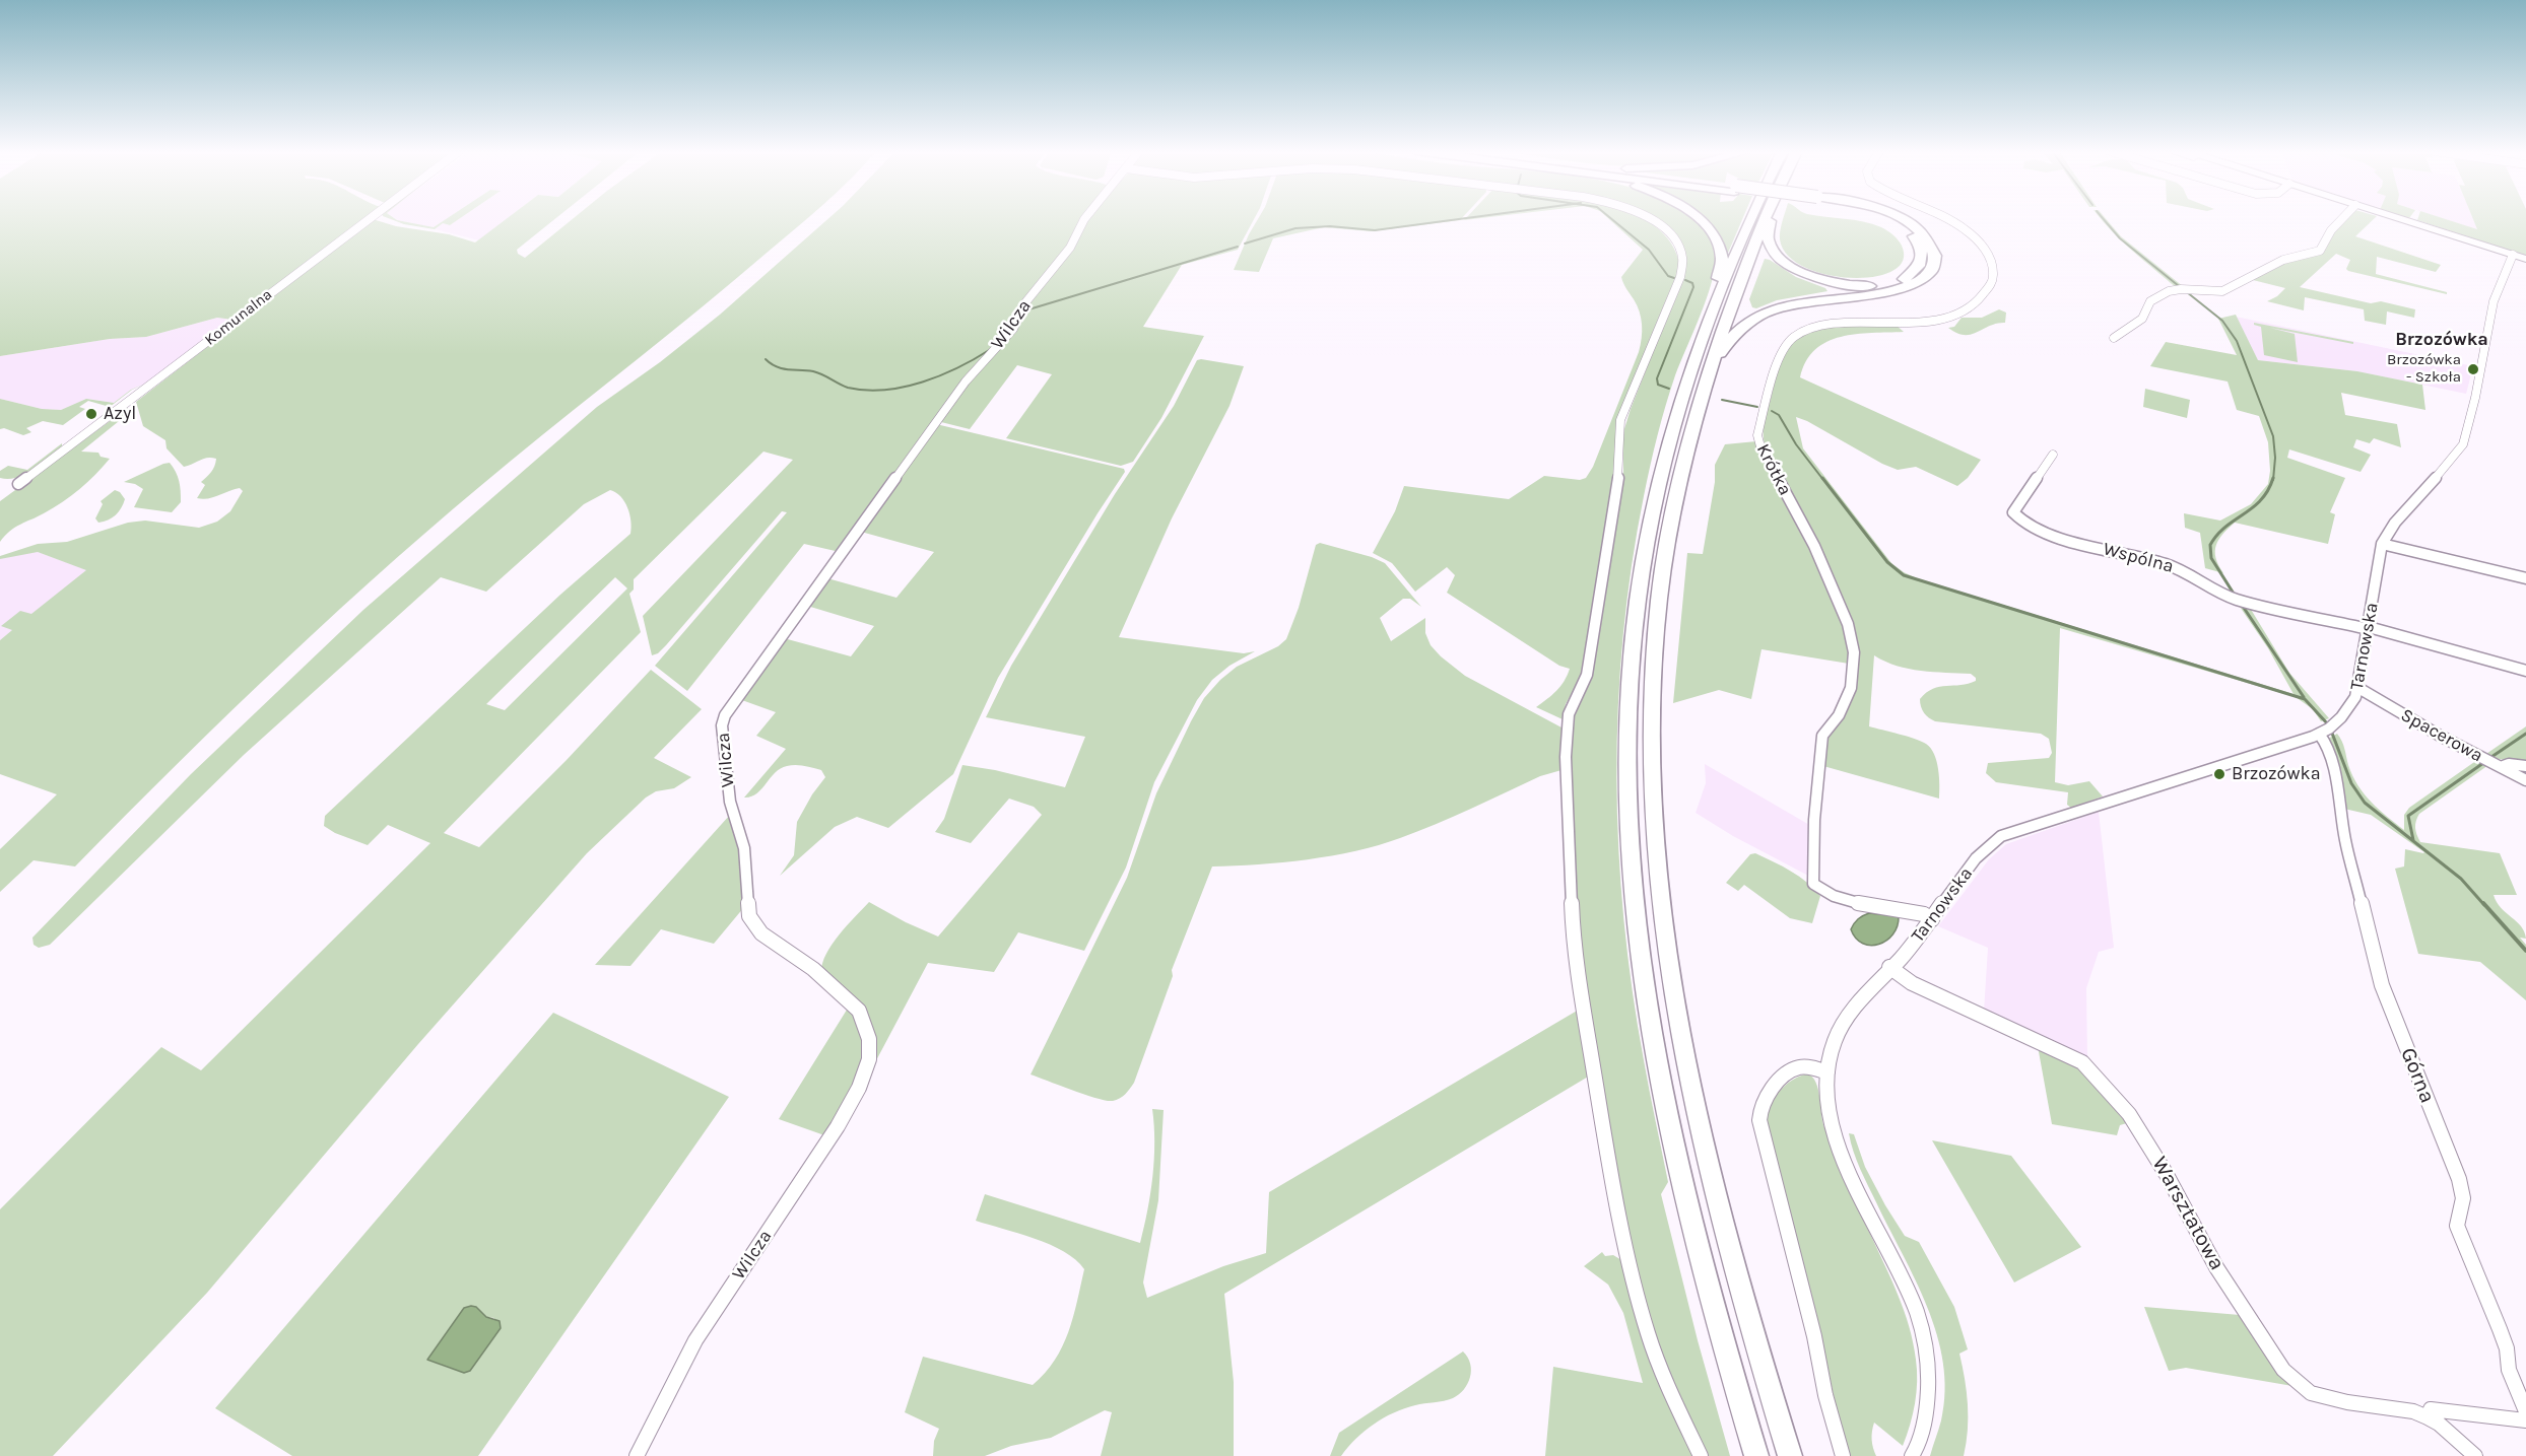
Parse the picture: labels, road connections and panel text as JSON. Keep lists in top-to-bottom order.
{
  "streets": {
    "street": [
      "Komunalna",
      "Wilcza",
      "Krótka",
      "Wspólna",
      "Tarnowska",
      "Spacerowa",
      "Górna",
      "Warsztatowa"
    ]
  },
  "crossings": [
    ["Krótka", "Tarnowska"],
    ["Wspólna", "Tarnowska"],
    ["Tarnowska", "Spacerowa"],
    ["Tarnowska", "Górna"],
    ["Tarnowska", "Warsztatowa"]
  ],
  "districts": ["Brzozówka"],
  "places": ["Brzozówka - Szkoła", "Azyl", "Brzozówka"]
}
